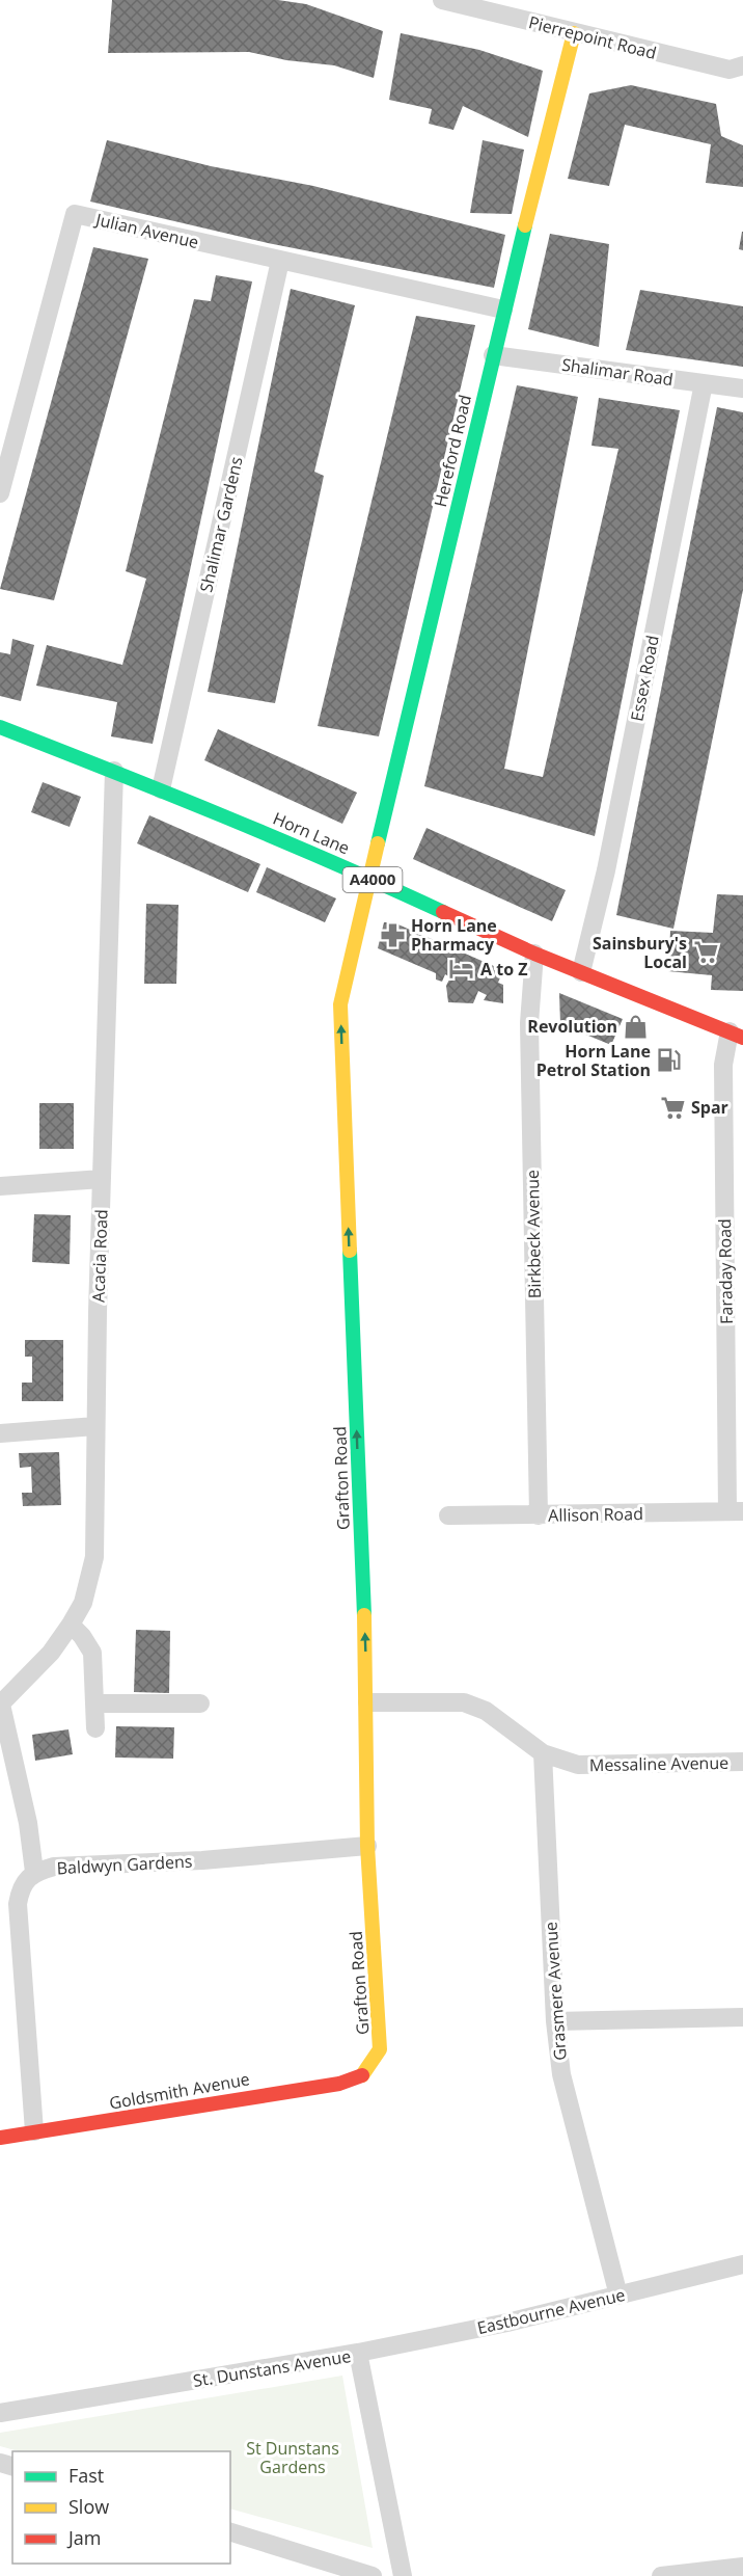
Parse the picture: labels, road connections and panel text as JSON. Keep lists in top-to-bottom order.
{
  "streets": {
    "street": [
      "Pierrepoint Road",
      "Julian Avenue",
      "Shalimar Road",
      "Hereford Road",
      "Shalimar Gardens",
      "Essex Road",
      "Horn Lane",
      "A4000",
      "Birkbeck Avenue",
      "Acacia Road",
      "Faraday Road",
      "Grafton Road",
      "Allison Road",
      "Messaline Avenue",
      "Baldwyn Gardens",
      "Grasmere Avenue",
      "Goldsmith Avenue",
      "Eastbourne Avenue",
      "St. Dunstans Avenue"
    ]
  },
  "crossings": [
    ["Pierrepoint Road", "Hereford Road"],
    ["Julian Avenue", "Hereford Road"],
    ["Julian Avenue", "Shalimar Gardens"],
    ["Shalimar Road", "Hereford Road"],
    ["Shalimar Road", "Essex Road"],
    ["Hereford Road", "Horn Lane"],
    ["Hereford Road", "Grafton Road"],
    ["Shalimar Gardens", "Horn Lane"],
    ["Essex Road", "Horn Lane"],
    ["Horn Lane", "Birkbeck Avenue"],
    ["Horn Lane", "Acacia Road"],
    ["Horn Lane", "Faraday Road"],
    ["Horn Lane", "Grafton Road"],
    ["Birkbeck Avenue", "Allison Road"],
    ["Faraday Road", "Allison Road"],
    ["Grafton Road", "Messaline Avenue"],
    ["Grafton Road", "Baldwyn Gardens"],
    ["Grafton Road", "Goldsmith Avenue"],
    ["Messaline Avenue", "Grasmere Avenue"],
    ["Baldwyn Gardens", "Goldsmith Avenue"],
    ["Grasmere Avenue", "Eastbourne Avenue"],
    ["Eastbourne Avenue", "St. Dunstans Avenue"]
  ],
  "one_way": ["Grafton Road"],
  "parks": ["St Dunstans Gardens"],
  "places": {
    "pharmacy": ["Horn Lane Pharmacy"],
    "supermarket": ["Sainsbury's Local", "Spar"],
    "hotel": ["A to Z"],
    "shop": ["Revolution"],
    "fuel station": ["Horn Lane Petrol Station"]
  },
  "legend": ["Fast", "Slow", "Jam"]
}
